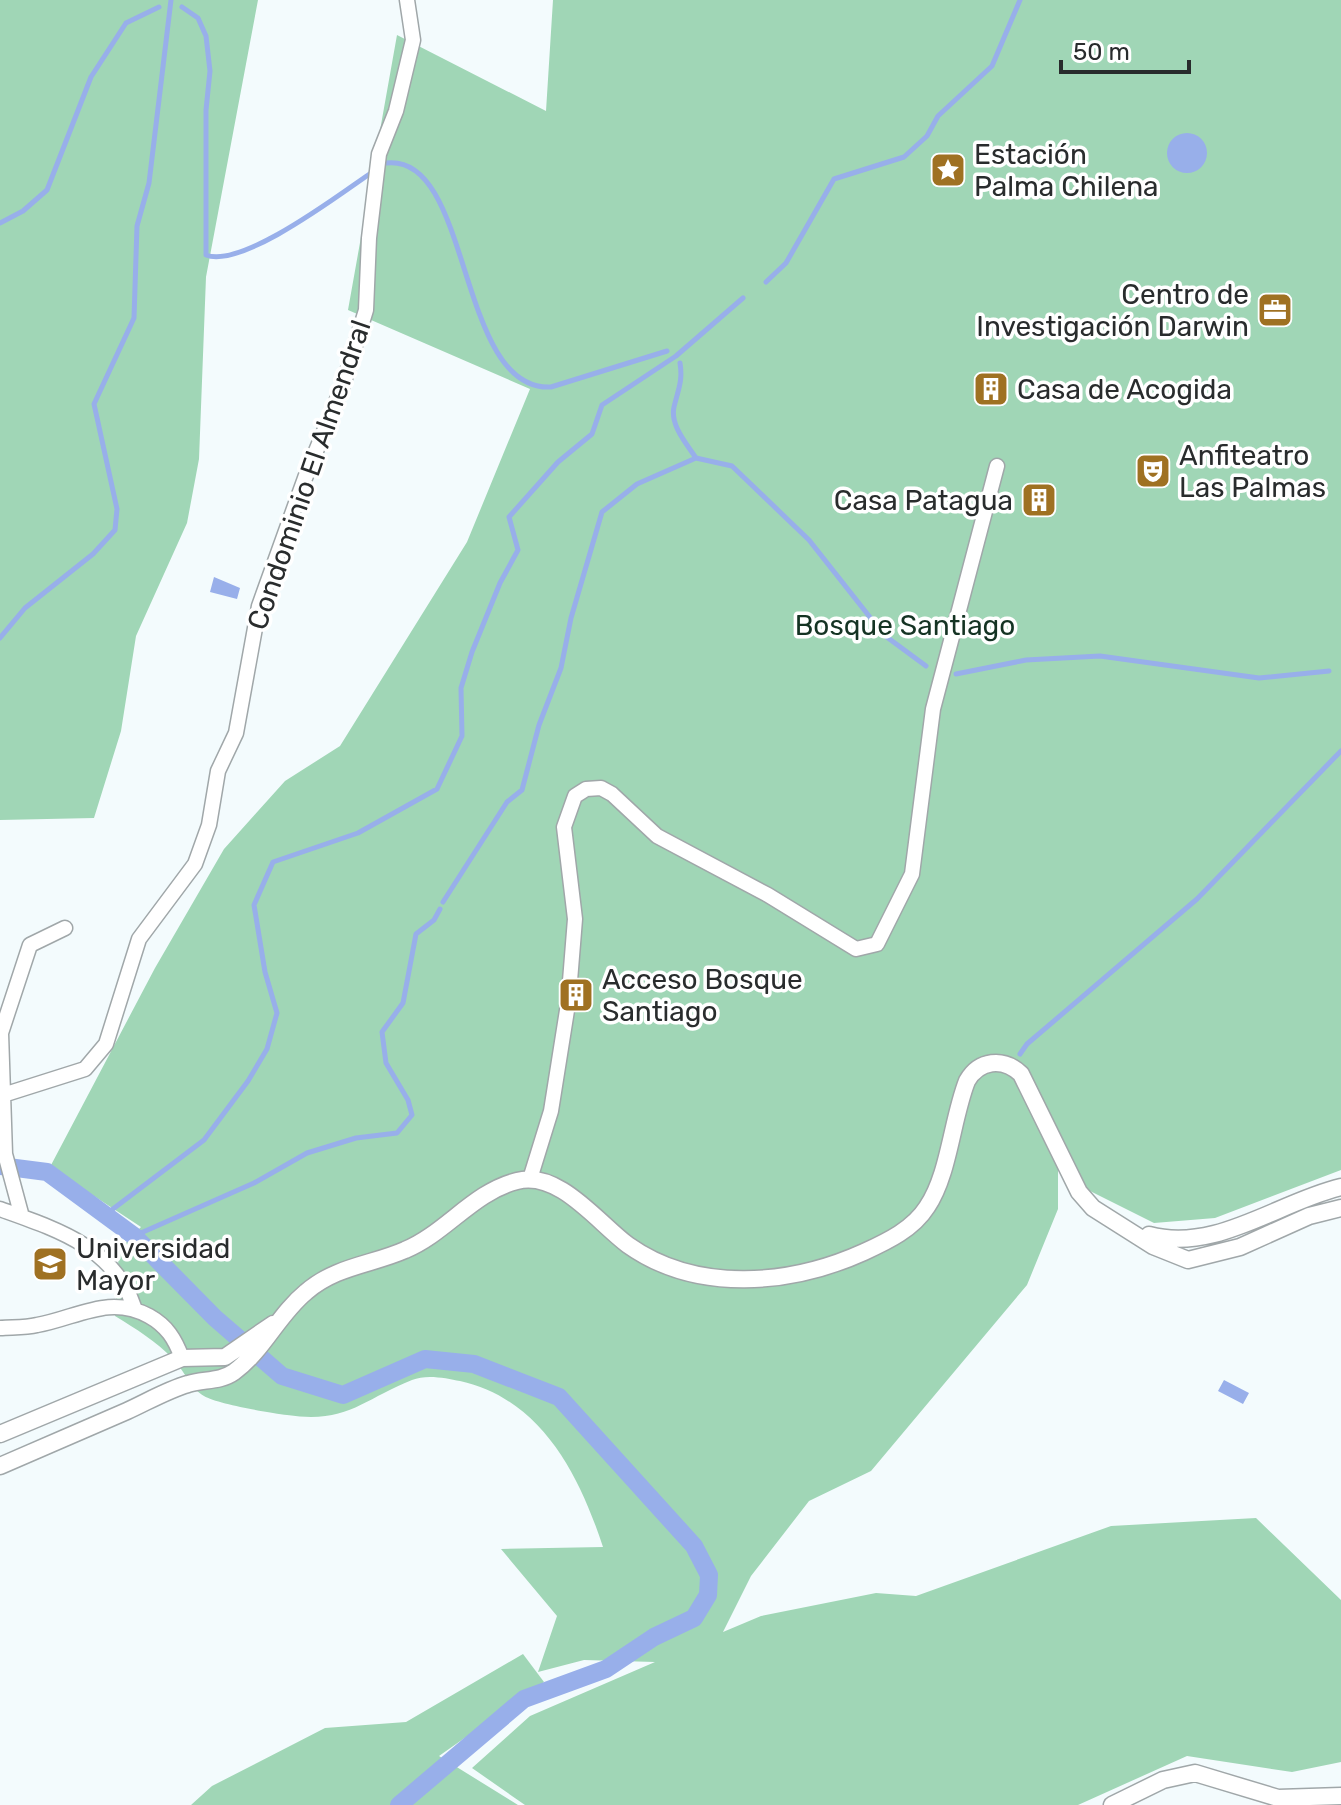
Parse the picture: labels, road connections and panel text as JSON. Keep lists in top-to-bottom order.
{
  "streets": {
    "street": ["Condominio El Almendral"]
  },
  "parks": ["Bosque Santiago"],
  "places": {
    "place": ["Estación Palma Chilena"],
    "office": ["Centro de Investigación Darwin"],
    "building": ["Casa de Acogida", "Casa Patagua", "Acceso Bosque Santiago"],
    "theatre": ["Anfiteatro Las Palmas"],
    "school or university": ["Universidad Mayor"]
  },
  "scale_bar": "50 m"
}
